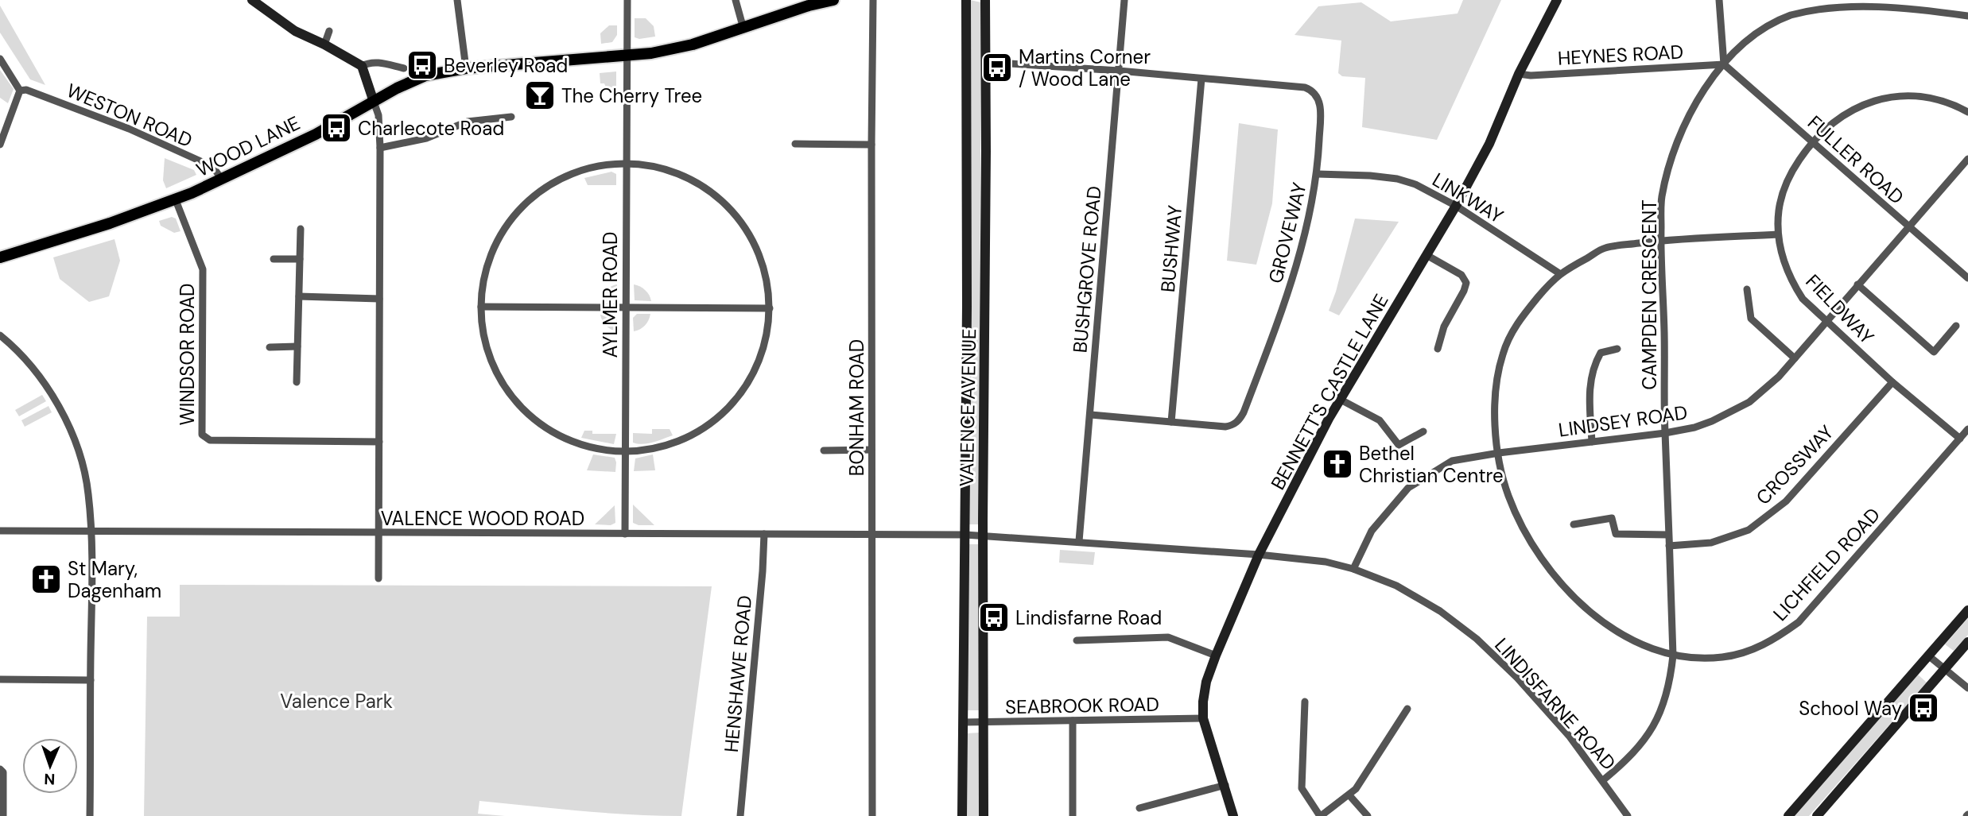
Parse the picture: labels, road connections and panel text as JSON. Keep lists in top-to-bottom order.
{
  "streets": {
    "main road": ["WOOD LANE"],
    "street": [
      "HEYNES ROAD",
      "WESTON ROAD",
      "FULLER ROAD",
      "LINKWAY",
      "GROVEWAY",
      "BUSHWAY",
      "BUSHGROVE ROAD",
      "AYLMER ROAD",
      "CAMPDEN CRESCENT",
      "FIELDWAY",
      "WINDSOR ROAD",
      "BENNETT'S CASTLE LANE",
      "BONHAM ROAD",
      "VALENCE AVENUE",
      "LINDSEY ROAD",
      "CROSSWAY",
      "VALENCE WOOD ROAD",
      "LICHFIELD ROAD",
      "HENSHAWE ROAD",
      "LINDISFARNE ROAD",
      "SEABROOK ROAD"
    ]
  },
  "crossings": [
    ["HEYNES ROAD", "FULLER ROAD"],
    ["HEYNES ROAD", "CAMPDEN CRESCENT"],
    ["HEYNES ROAD", "BENNETT'S CASTLE LANE"],
    ["WESTON ROAD", "WOOD LANE"],
    ["WOOD LANE", "AYLMER ROAD"],
    ["WOOD LANE", "WINDSOR ROAD"],
    ["FULLER ROAD", "CAMPDEN CRESCENT"],
    ["FULLER ROAD", "FIELDWAY"],
    ["FULLER ROAD", "LINDSEY ROAD"],
    ["LINKWAY", "GROVEWAY"],
    ["LINKWAY", "BENNETT'S CASTLE LANE"],
    ["LINKWAY", "LICHFIELD ROAD"],
    ["GROVEWAY", "BUSHWAY"],
    ["GROVEWAY", "BUSHGROVE ROAD"],
    ["GROVEWAY", "VALENCE AVENUE"],
    ["BUSHGROVE ROAD", "LINDISFARNE ROAD"],
    ["AYLMER ROAD", "VALENCE WOOD ROAD"],
    ["CAMPDEN CRESCENT", "LINDSEY ROAD"],
    ["CAMPDEN CRESCENT", "CROSSWAY"],
    ["CAMPDEN CRESCENT", "LICHFIELD ROAD"],
    ["CAMPDEN CRESCENT", "LINDISFARNE ROAD"],
    ["FIELDWAY", "LINDSEY ROAD"],
    ["FIELDWAY", "CROSSWAY"],
    ["FIELDWAY", "LICHFIELD ROAD"],
    ["BENNETT'S CASTLE LANE", "LINDISFARNE ROAD"],
    ["BENNETT'S CASTLE LANE", "SEABROOK ROAD"],
    ["BONHAM ROAD", "VALENCE WOOD ROAD"],
    ["VALENCE AVENUE", "VALENCE WOOD ROAD"],
    ["VALENCE AVENUE", "LINDISFARNE ROAD"],
    ["VALENCE AVENUE", "SEABROOK ROAD"],
    ["LINDSEY ROAD", "LICHFIELD ROAD"],
    ["LINDSEY ROAD", "LINDISFARNE ROAD"],
    ["VALENCE WOOD ROAD", "HENSHAWE ROAD"],
    ["VALENCE WOOD ROAD", "LINDISFARNE ROAD"]
  ],
  "parks": ["Valence Park"],
  "places": {
    "bus stop": [
      "Beverley Road",
      "Martins Corner / Wood Lane",
      "Charlecote Road",
      "Lindisfarne Road",
      "School Way"
    ],
    "bar": ["The Cherry Tree"],
    "church": ["Bethel Christian Centre", "St Mary, Dagenham"]
  },
  "north": "bottom"
}
